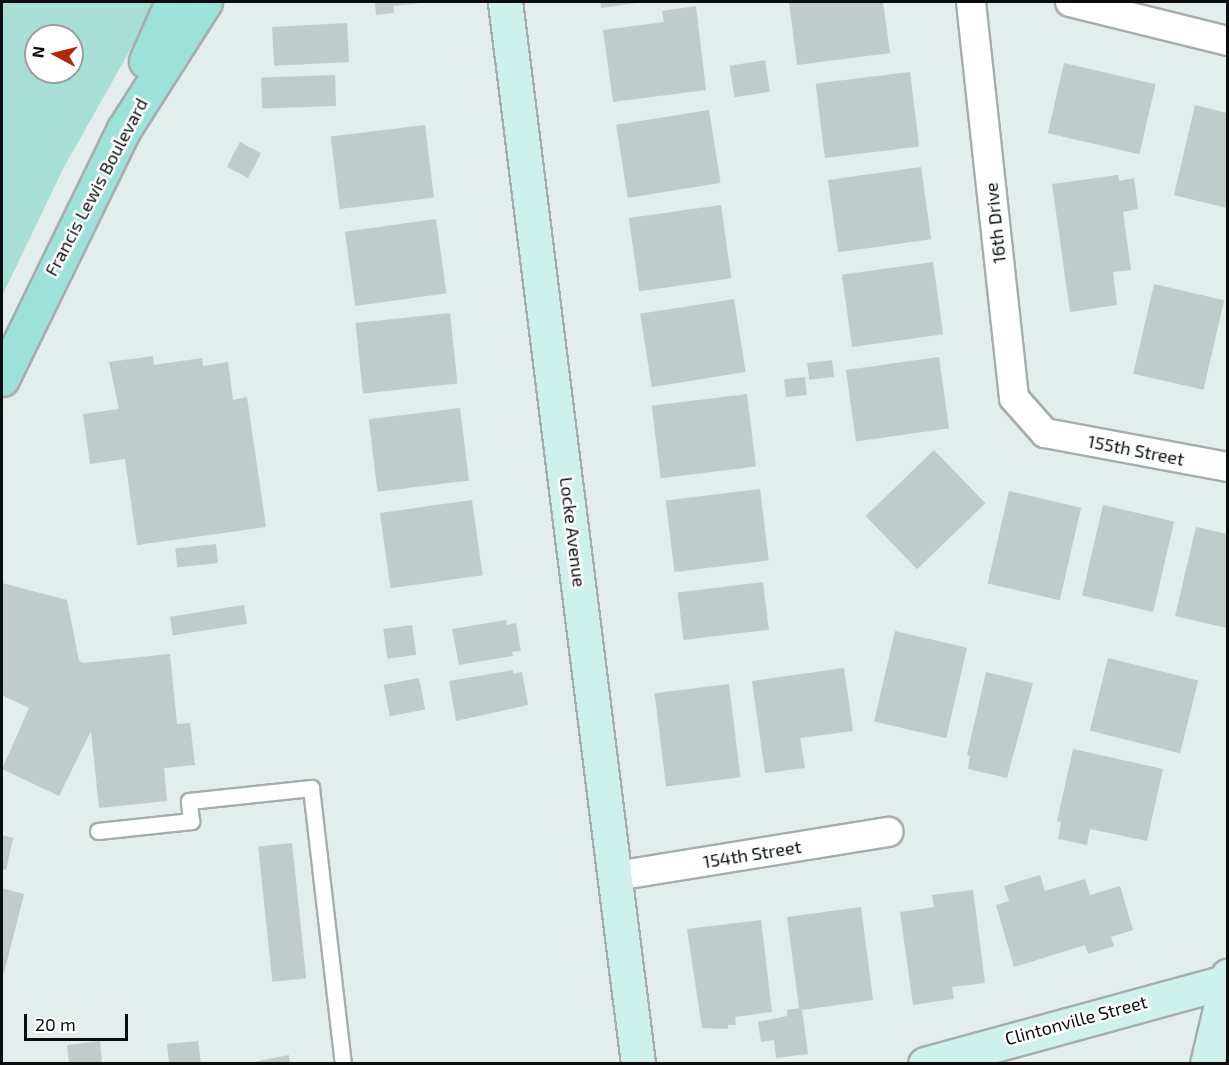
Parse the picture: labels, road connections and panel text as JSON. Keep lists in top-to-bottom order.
{
  "streets": {
    "main road": ["Francis Lewis Boulevard"],
    "street": [
      "16th Drive",
      "155th Street",
      "Locke Avenue",
      "154th Street",
      "Clintonville Street"
    ]
  },
  "crossings": [
    ["16th Drive", "155th Street"],
    ["Locke Avenue", "154th Street"]
  ],
  "scale_bar": "20 m",
  "north": "left"
}
